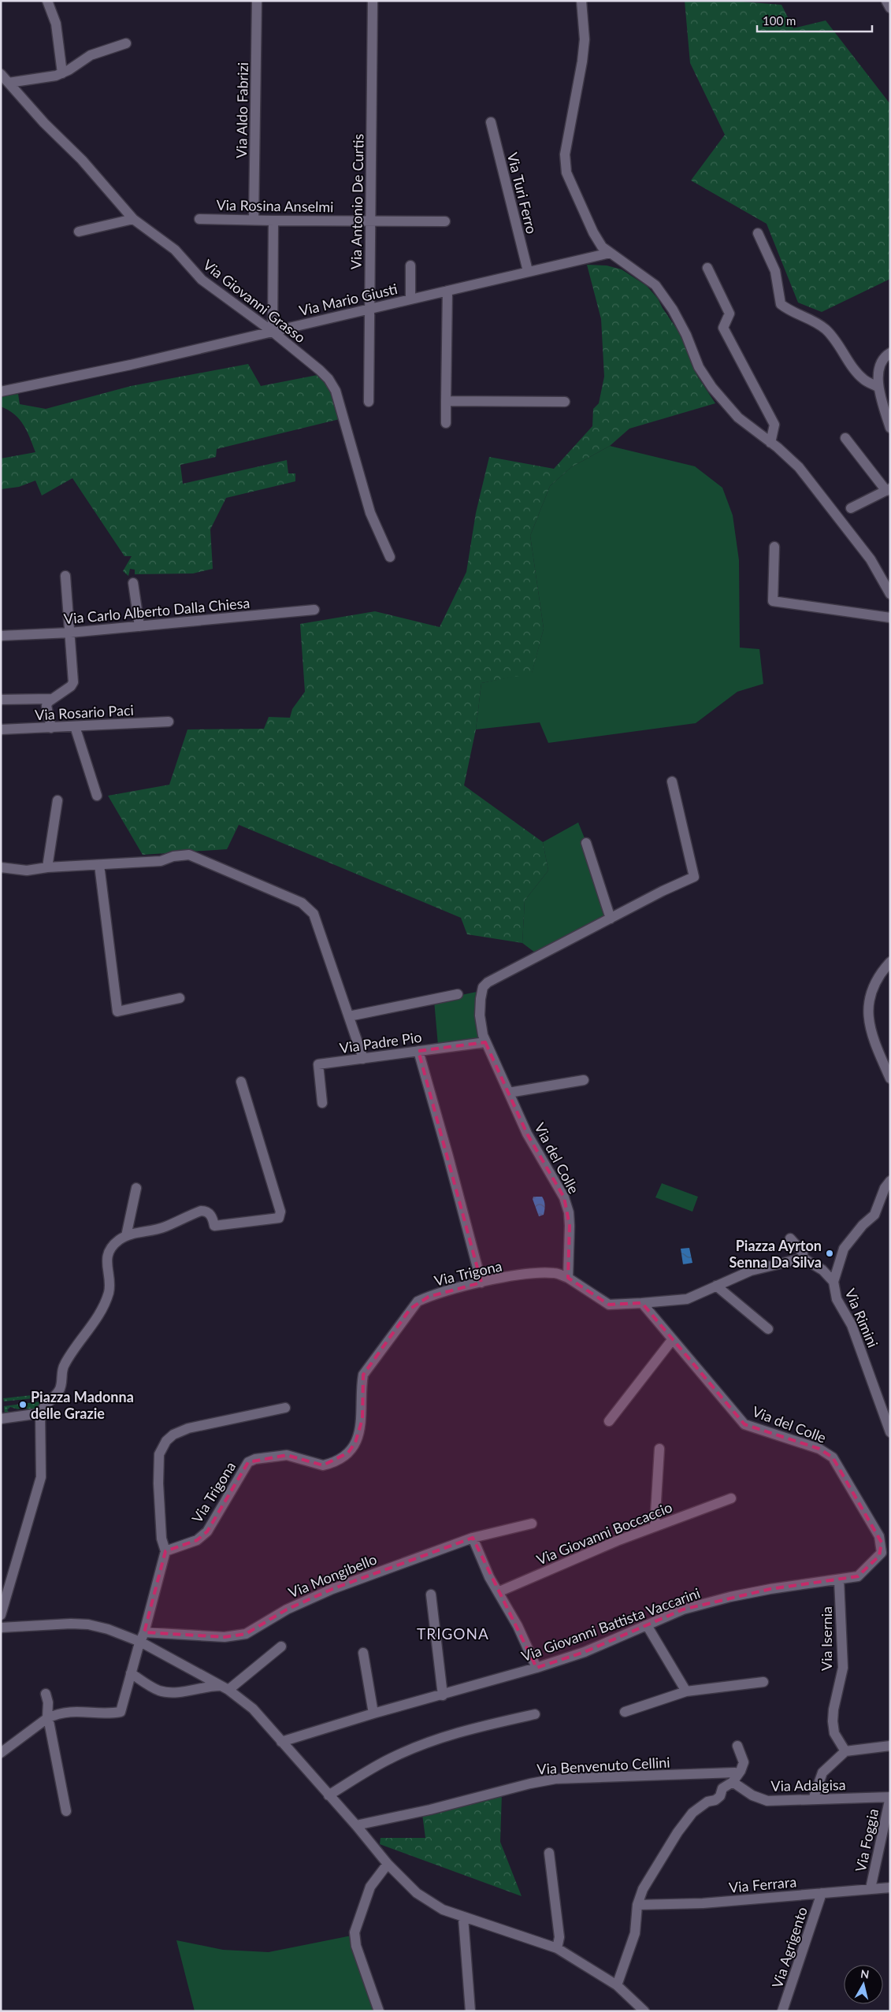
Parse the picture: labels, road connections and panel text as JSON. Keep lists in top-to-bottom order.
{
  "streets": {
    "street": [
      "Via Aldo Fabrizi",
      "Via Turi Ferro",
      "Via Antonio De Curtis",
      "Via Rosina Anselmi",
      "Via Mario Giusti",
      "Via Giovanni Grasso",
      "Via Carlo Alberto Dalla Chiesa",
      "Via Rosario Paci",
      "Via Padre Pio",
      "Via del Colle",
      "Via Trigona",
      "Via Rimini",
      "Via Giovanni Boccaccio",
      "Via Mongibello",
      "Via Giovanni Battista Vaccarini",
      "Via Isernia",
      "Via Benvenuto Cellini",
      "Via Adalgisa",
      "Via Foggia",
      "Via Ferrara",
      "Via Agrigento"
    ]
  },
  "crossings": [
    ["Via Aldo Fabrizi", "Via Rosina Anselmi"],
    ["Via Turi Ferro", "Via Mario Giusti"],
    ["Via Antonio De Curtis", "Via Rosina Anselmi"],
    ["Via Antonio De Curtis", "Via Mario Giusti"],
    ["Via Mario Giusti", "Via Giovanni Grasso"],
    ["Via Padre Pio", "Via del Colle"],
    ["Via del Colle", "Via Trigona"],
    ["Via del Colle", "Via Giovanni Battista Vaccarini"],
    ["Via Giovanni Battista Vaccarini", "Via Isernia"],
    ["Via Benvenuto Cellini", "Via Adalgisa"],
    ["Via Adalgisa", "Via Foggia"],
    ["Via Foggia", "Via Ferrara"],
    ["Via Ferrara", "Via Agrigento"]
  ],
  "districts": ["TRIGONA"],
  "places": ["Piazza Ayrton Senna Da Silva", "Piazza Madonna delle Grazie"],
  "scale_bar": "100 m",
  "north": "top"
}
